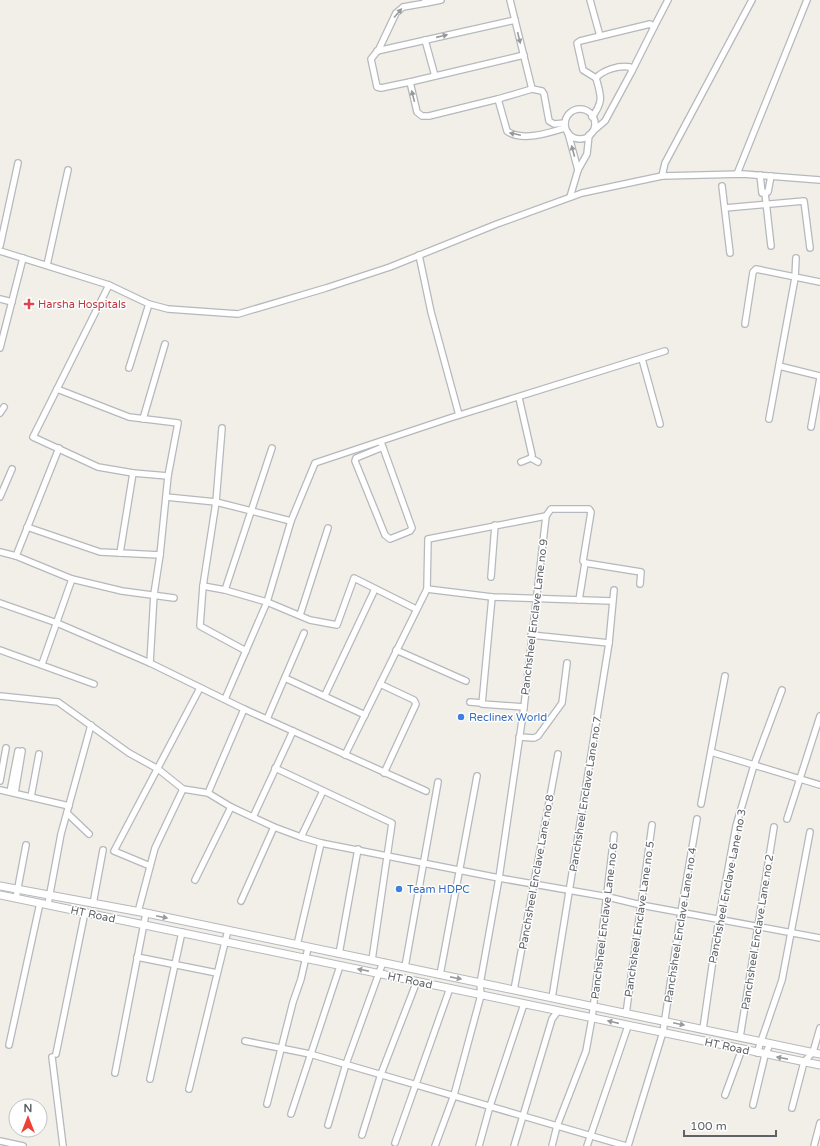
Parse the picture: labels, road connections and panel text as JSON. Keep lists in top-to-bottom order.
{
  "streets": {
    "street": [
      "Panchsheel Enclave Lane no 9",
      "Panchsheel Enclave Lane no 7",
      "Panchsheel Enclave Lane no 8",
      "Panchsheel Enclave Lane no 3",
      "HT Road",
      "Panchsheel Enclave Lane no 5",
      "Panchsheel Enclave Lane no 6",
      "Panchsheel Enclave Lane no 4",
      "Panchsheel Enclave Lane no 2"
    ]
  },
  "crossings": [
    ["Panchsheel Enclave Lane no 9", "HT Road"],
    ["Panchsheel Enclave Lane no 7", "HT Road"],
    ["Panchsheel Enclave Lane no 8", "HT Road"],
    ["Panchsheel Enclave Lane no 3", "HT Road"],
    ["HT Road", "Panchsheel Enclave Lane no 5"],
    ["HT Road", "Panchsheel Enclave Lane no 6"],
    ["HT Road", "Panchsheel Enclave Lane no 4"],
    ["HT Road", "Panchsheel Enclave Lane no 2"]
  ],
  "places": {
    "health": ["Harsha Hospitals"],
    "other": ["Reclinex World", "Team HDPC"]
  },
  "scale_bar": "100 m",
  "north": "top"
}
